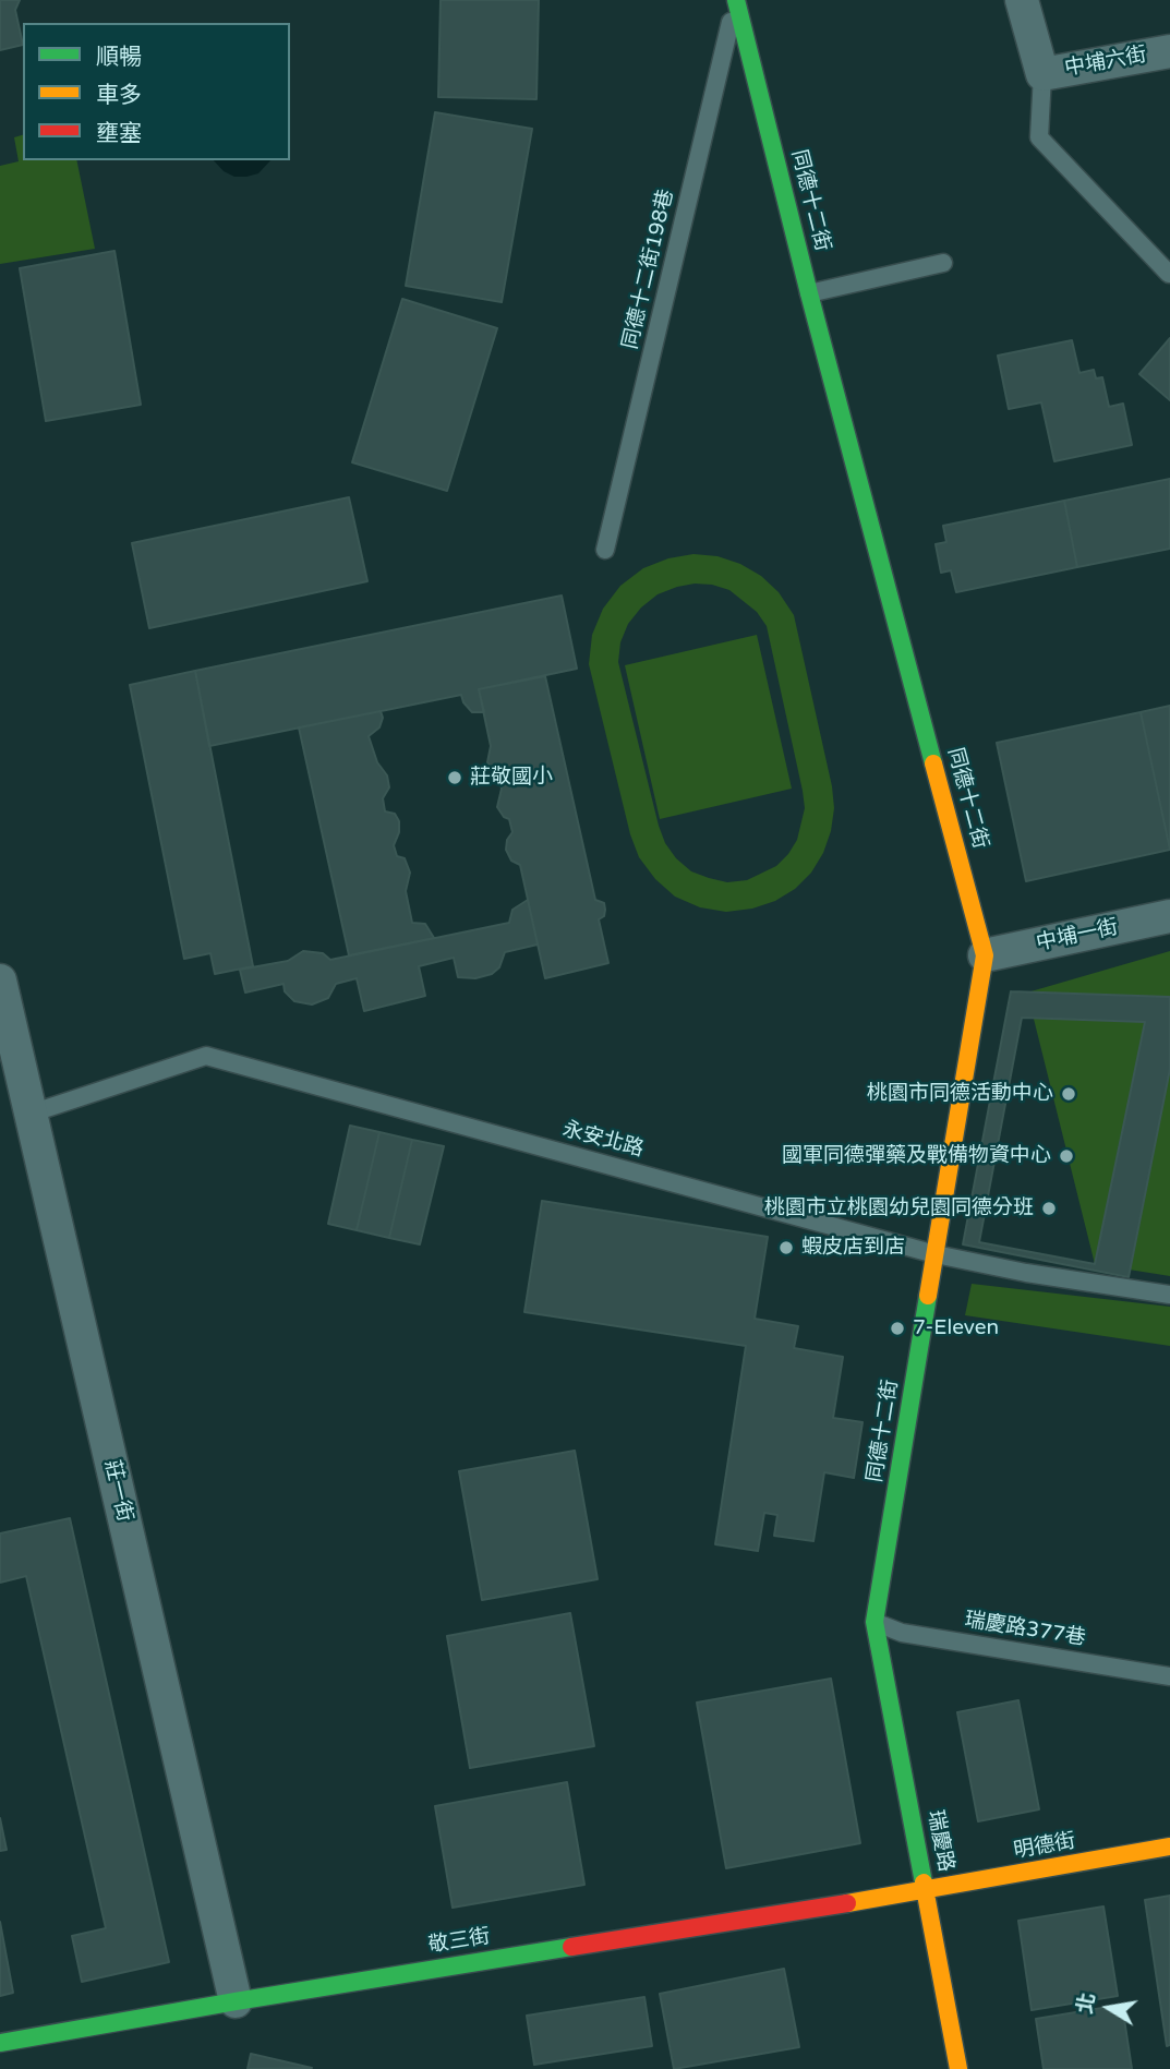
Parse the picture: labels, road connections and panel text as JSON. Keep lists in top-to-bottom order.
{
  "streets": {
    "street": [
      "中埔六街",
      "同德十二街",
      "中埔一街",
      "莊一街",
      "瑞慶路",
      "明德街",
      "敬三街"
    ],
    "lane": ["同德十二街198巷", "永安北路", "瑞慶路377巷"]
  },
  "crossings": [
    ["同德十二街", "同德十二街198巷"],
    ["同德十二街", "中埔一街"],
    ["同德十二街", "永安北路"],
    ["同德十二街", "瑞慶路377巷"],
    ["同德十二街", "瑞慶路"],
    ["永安北路", "莊一街"],
    ["莊一街", "敬三街"],
    ["瑞慶路377巷", "瑞慶路"],
    ["瑞慶路", "明德街"],
    ["瑞慶路", "敬三街"],
    ["明德街", "敬三街"]
  ],
  "places": [
    "莊敬國小",
    "桃園市同德活動中心",
    "國軍同德彈藥及戰備物資中心",
    "桃園市立桃園幼兒園同德分班",
    "蝦皮店到店",
    "7-Eleven"
  ],
  "legend": ["順暢", "車多", "壅塞"],
  "north": "left"
}
